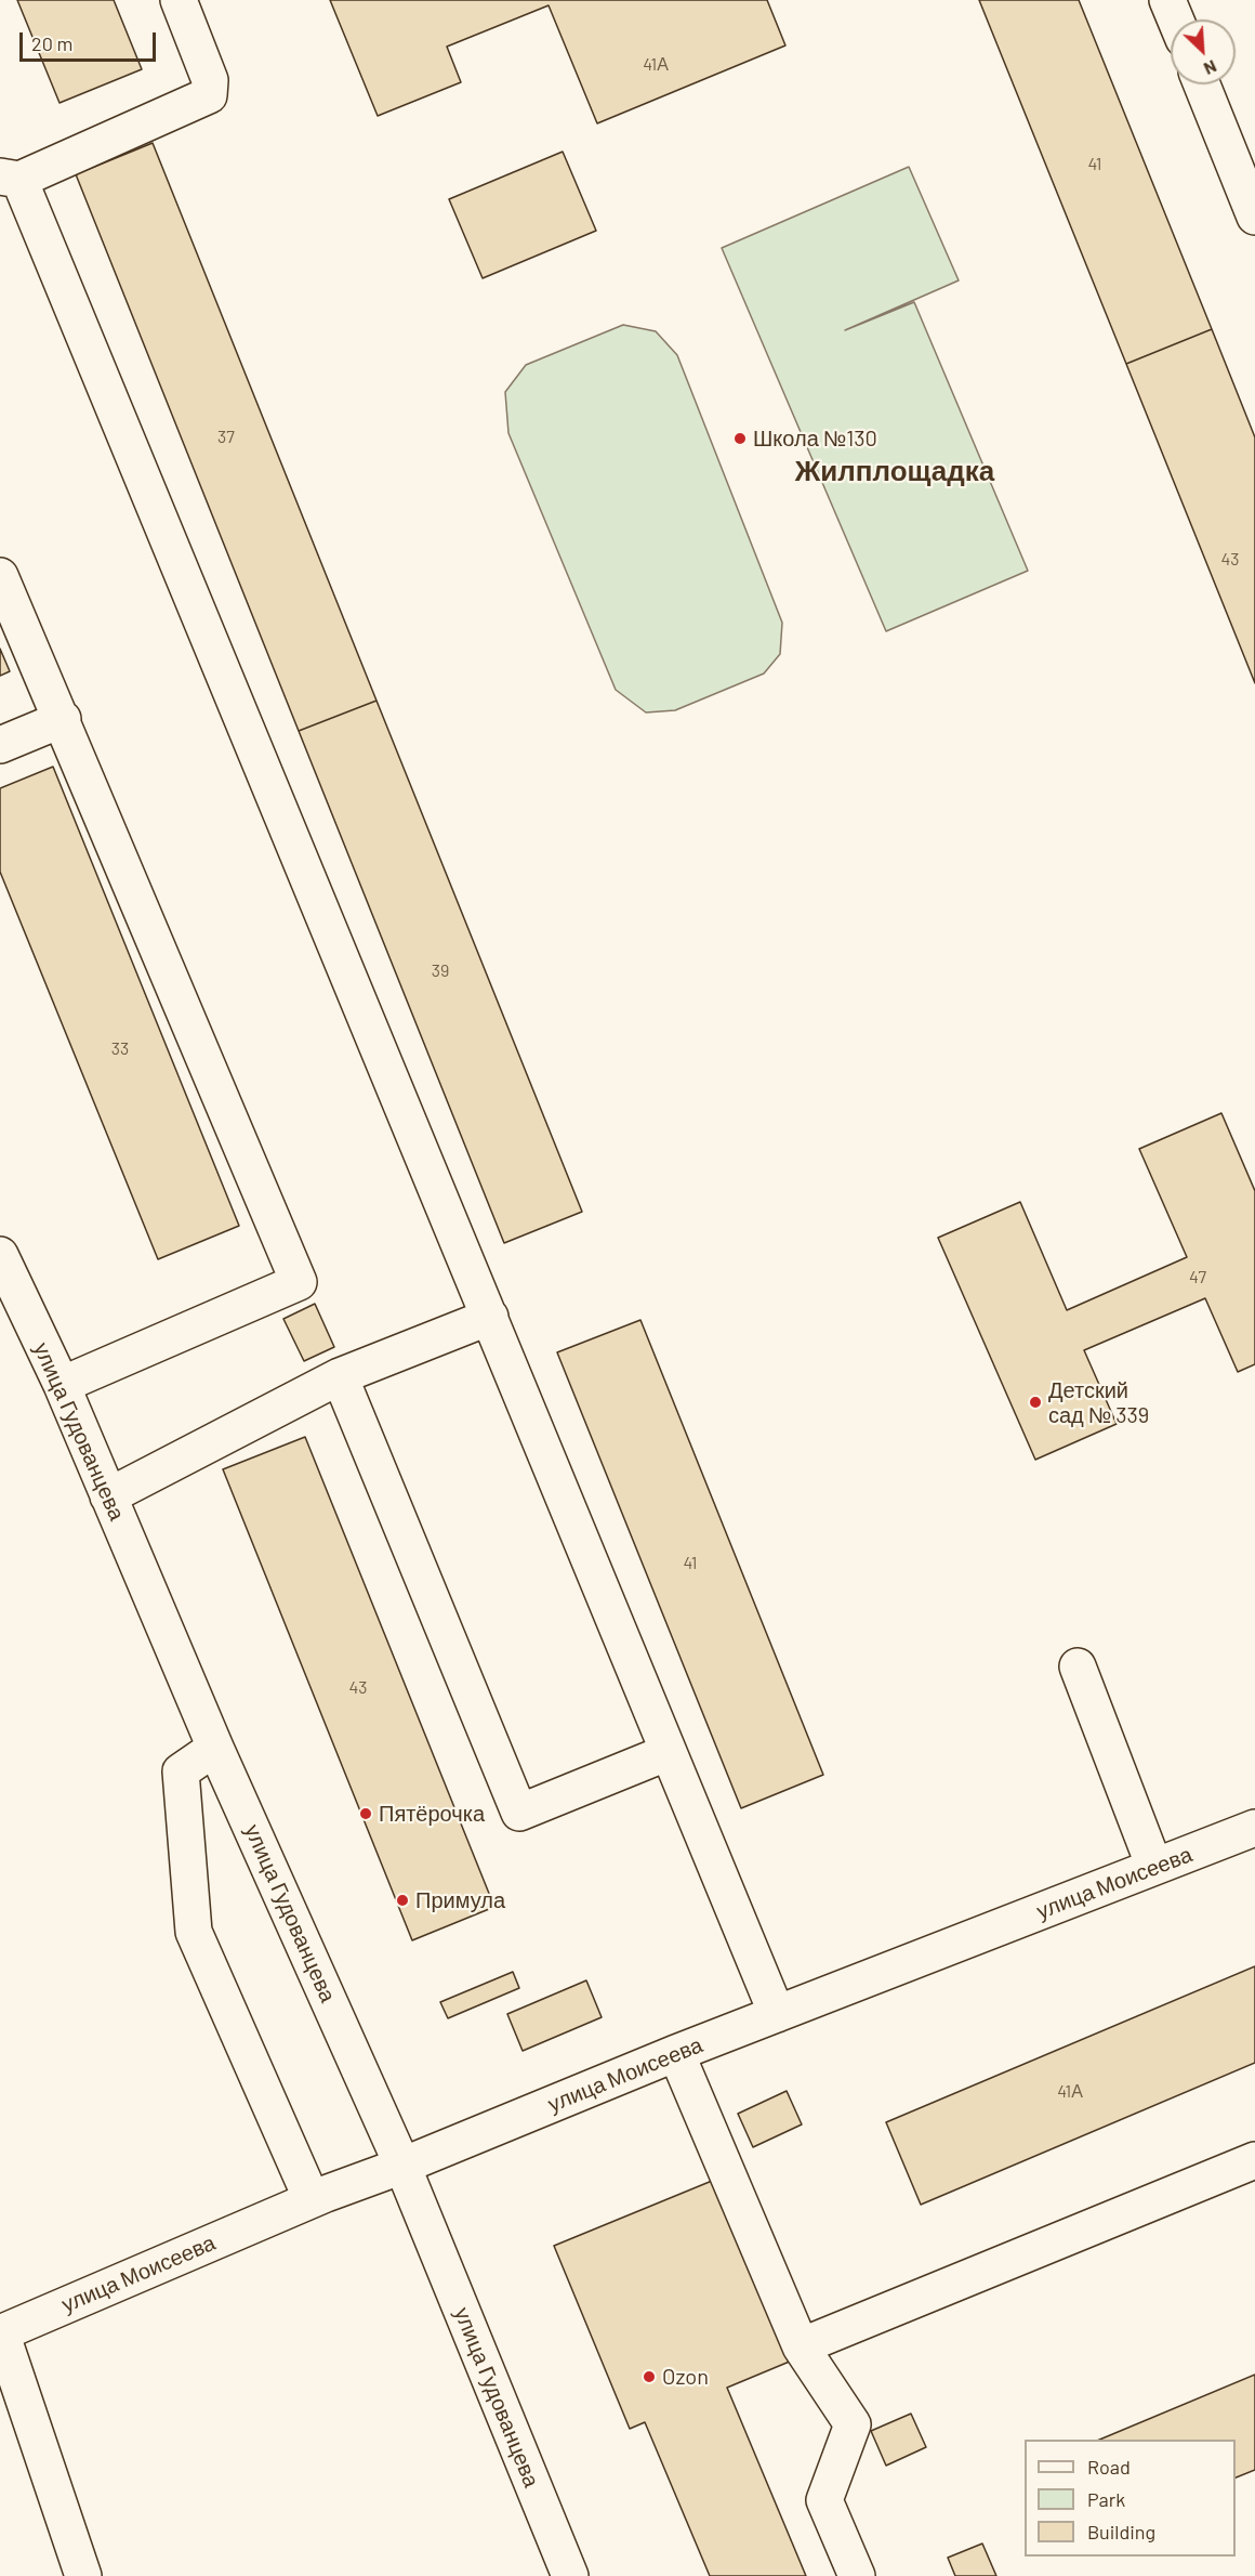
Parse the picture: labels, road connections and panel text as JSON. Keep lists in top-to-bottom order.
{
  "streets": {
    "street": ["улица Гудованцева", "улица Моисеева"]
  },
  "crossings": [
    ["улица Гудованцева", "улица Моисеева"]
  ],
  "districts": ["Жилплощадка"],
  "places": [
    "Школа №130",
    "Детский сад № 339",
    "Пятёрочка",
    "Примула",
    "Ozon"
  ],
  "house_numbers": [
    "41А",
    "41",
    "37",
    "43",
    "39",
    "33",
    "47",
    "41",
    "43",
    "41А"
  ],
  "legend": ["Road", "Park", "Building"],
  "scale_bar": "20 m",
  "north": "bottom right"
}
